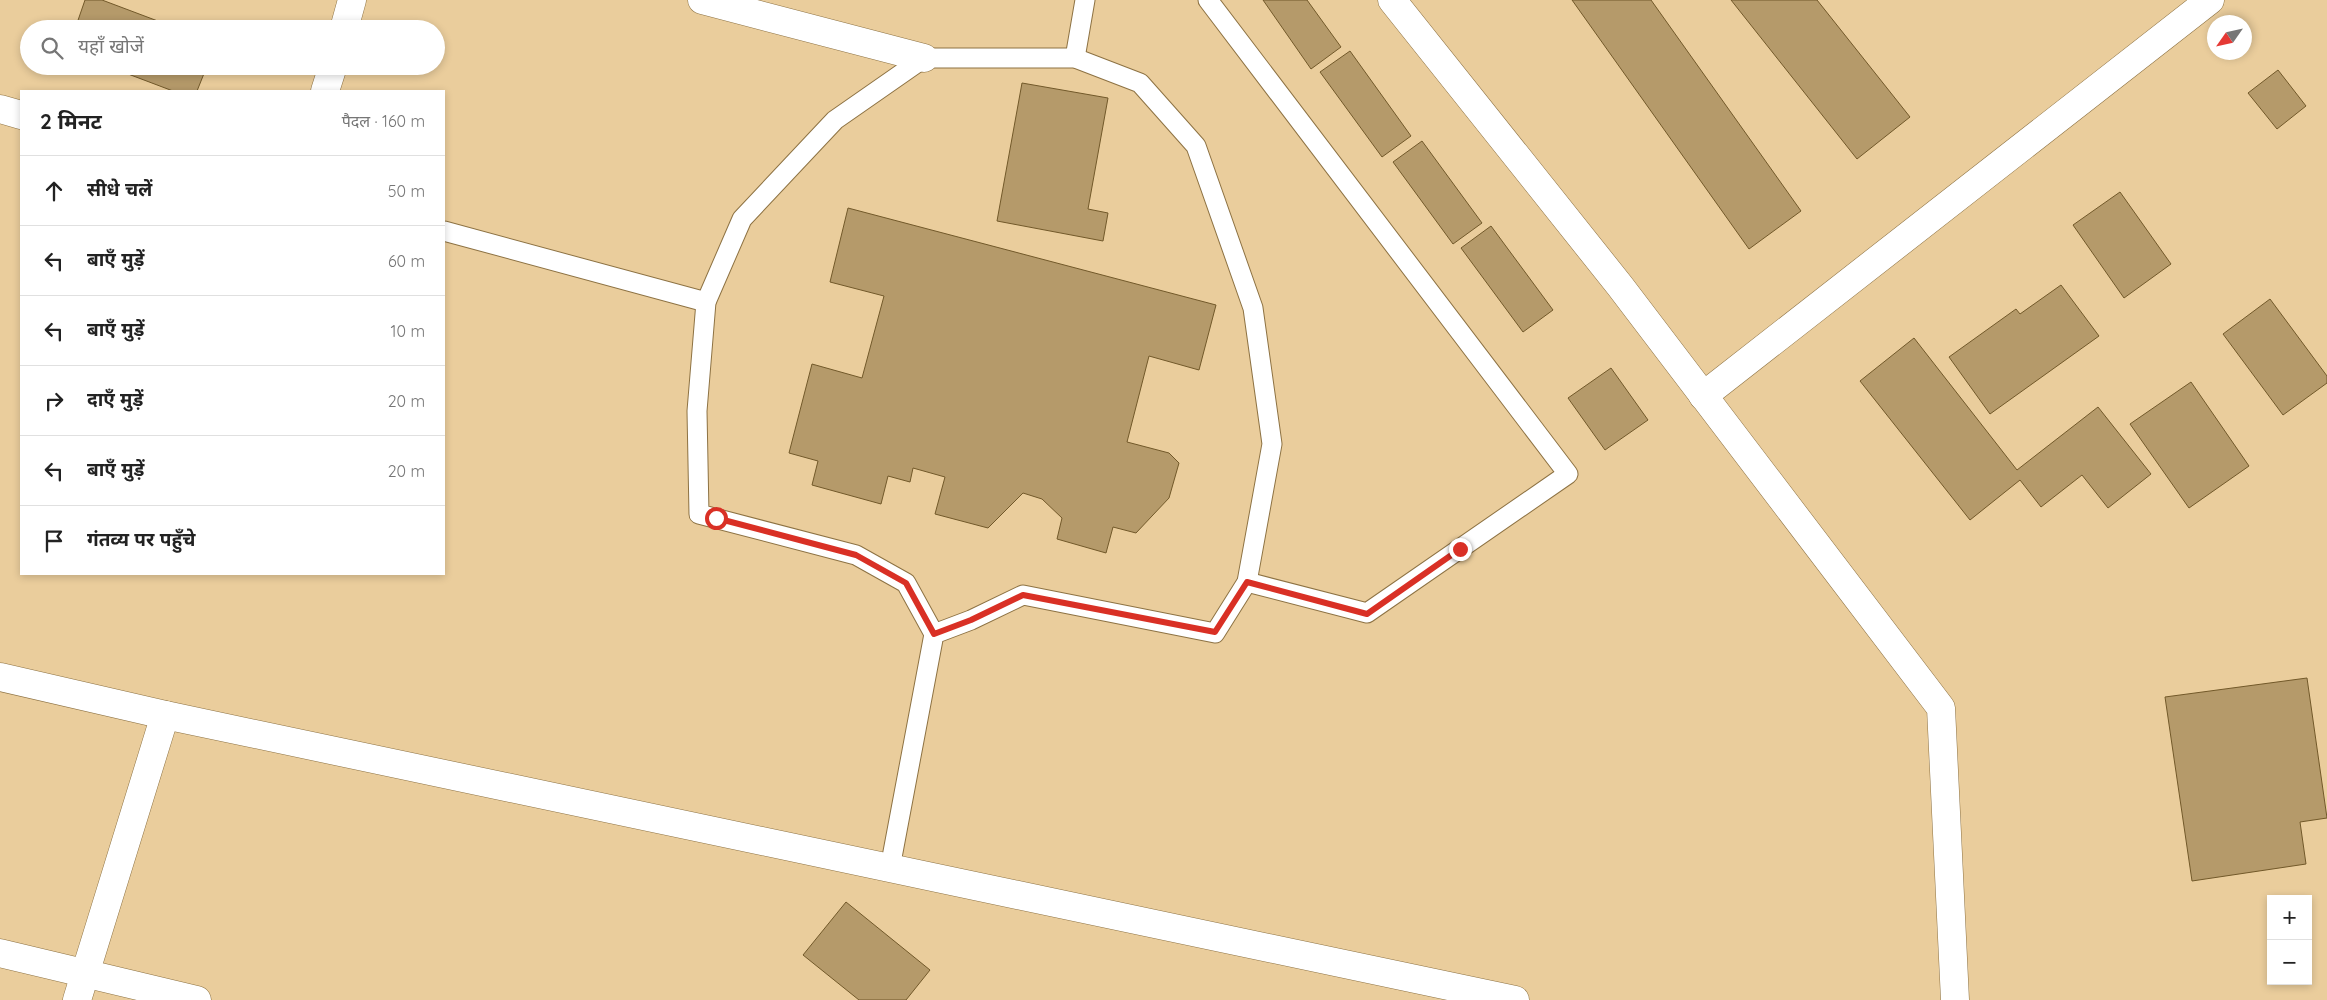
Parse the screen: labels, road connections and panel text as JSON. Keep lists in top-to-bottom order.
{
  "north": "bottom left",
  "page": {
    "search": "यहाँ खोजें",
    "heading": ["2 मिनट", "पैदल · 160 m"],
    "list": [
      ["सीधे चलें", "50 m"],
      ["बाएँ मुड़ें", "60 m"],
      ["बाएँ मुड़ें", "10 m"],
      ["दाएँ मुड़ें", "20 m"],
      ["बाएँ मुड़ें", "20 m"],
      "गंतव्य पर पहुँचे"
    ],
    "map_buttons": ["+", "−"]
  }
}
